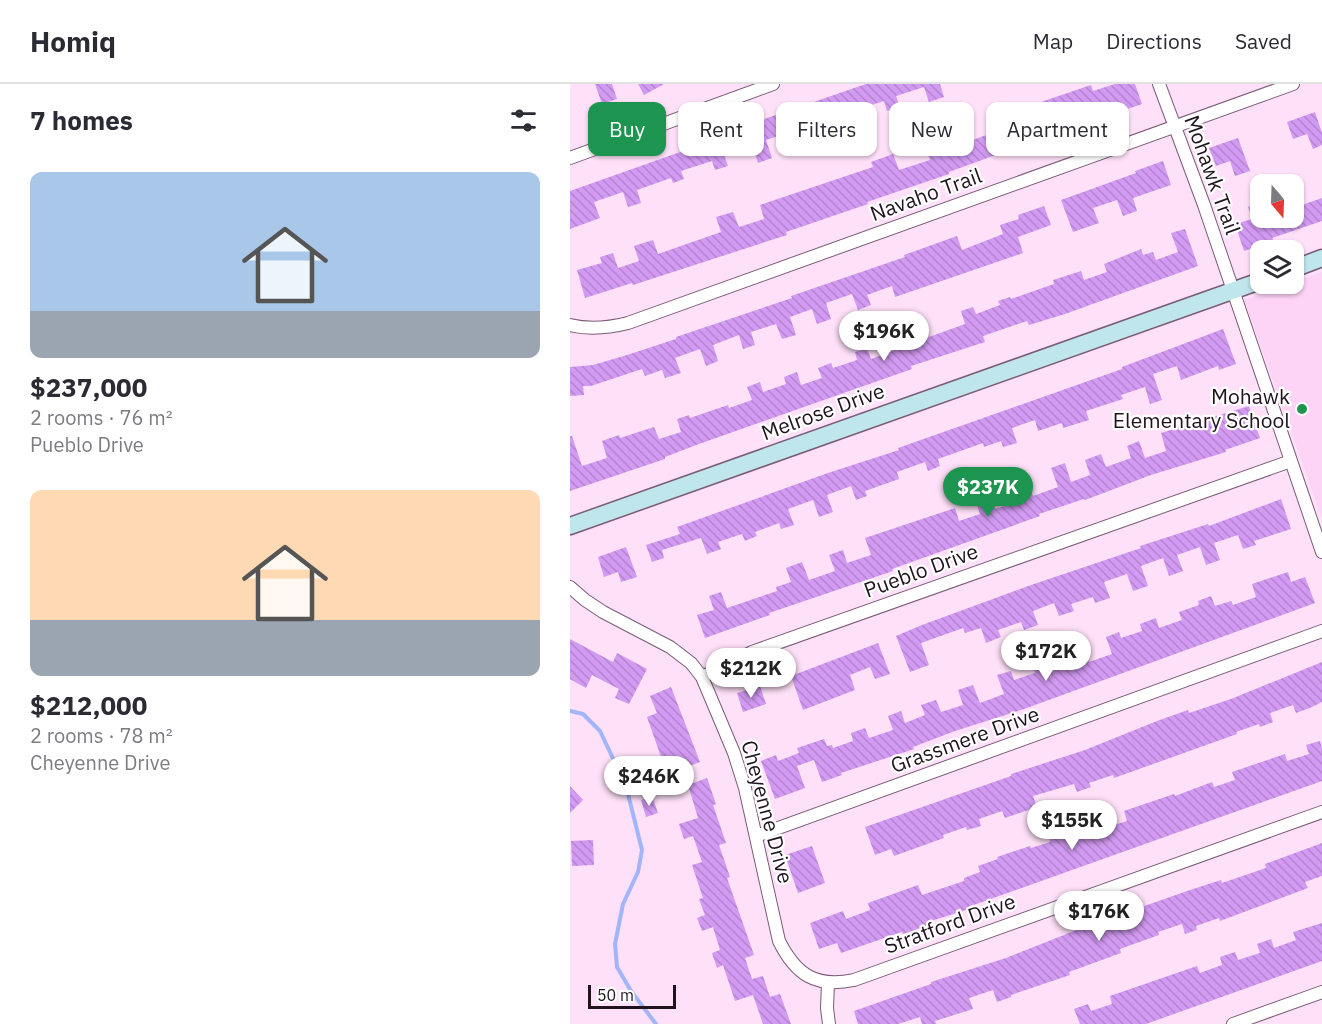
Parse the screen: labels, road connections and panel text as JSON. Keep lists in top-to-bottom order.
{
  "streets": {
    "street": [
      "Mohawk Trail",
      "Navaho Trail",
      "Melrose Drive",
      "Pueblo Drive",
      "Grassmere Drive",
      "Cheyenne Drive",
      "Stratford Drive"
    ]
  },
  "crossings": [
    ["Mohawk Trail", "Navaho Trail"],
    ["Mohawk Trail", "Melrose Drive"],
    ["Mohawk Trail", "Pueblo Drive"],
    ["Pueblo Drive", "Cheyenne Drive"],
    ["Grassmere Drive", "Cheyenne Drive"],
    ["Cheyenne Drive", "Stratford Drive"]
  ],
  "places": ["Mohawk Elementary School"],
  "scale_bar": "50 m",
  "north": "bottom",
  "page": {
    "header": "Homiq",
    "nav": ["Map", "Directions", "Saved"],
    "heading": "7 homes",
    "chip": [
      "Buy",
      "Rent",
      "Filters",
      "New",
      "Apartment"
    ],
    "list": [
      {
        "name": "$237,000",
        "note": "2 rooms · 76 m² · Pueblo Drive"
      },
      {
        "name": "$212,000",
        "note": "2 rooms · 78 m² · Cheyenne Drive"
      }
    ],
    "price": [
      "$196K",
      "$237K",
      "$172K",
      "$212K",
      "$246K",
      "$155K",
      "$176K"
    ],
    "scale": "50 m"
  }
}
